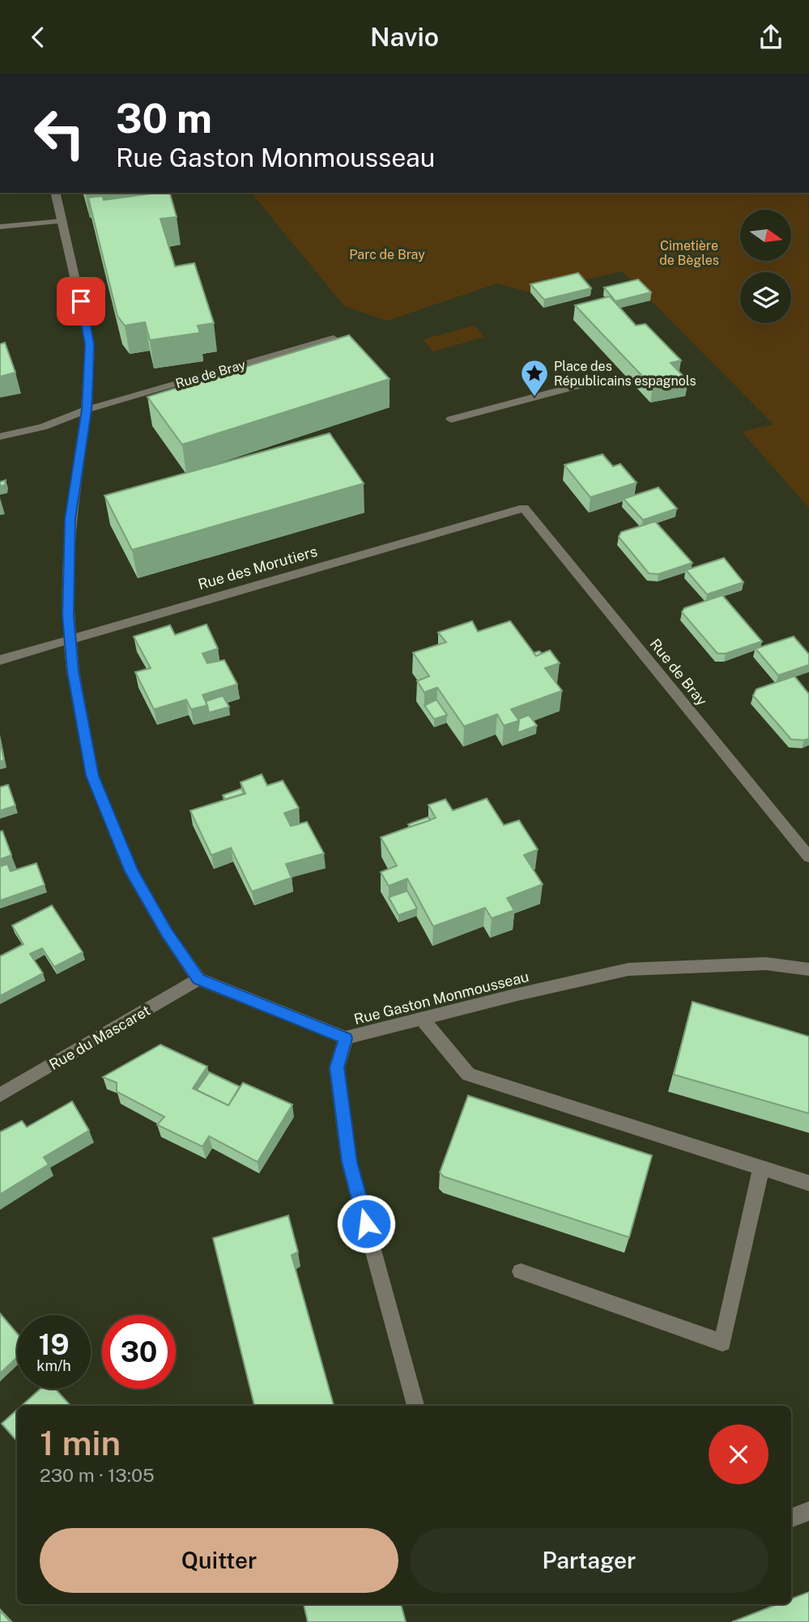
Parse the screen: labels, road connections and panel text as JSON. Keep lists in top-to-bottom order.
{
  "streets": {
    "street": [
      "Rue de Bray",
      "Rue des Morutiers",
      "Rue Gaston Monmousseau",
      "Rue du Mascaret"
    ]
  },
  "crossings": [
    ["Rue de Bray", "Rue des Morutiers"],
    ["Rue Gaston Monmousseau", "Rue du Mascaret"]
  ],
  "parks": ["Cimetière de Bègles", "Parc de Bray"],
  "places": {
    "place": ["Place des Républicains espagnols"]
  },
  "north": "right",
  "page": {
    "header": "Navio",
    "turn": ["30 m", "Rue Gaston Monmousseau"],
    "speed": "19 km/h",
    "limit": "30",
    "heading": ["1 min", "230 m · 13:05"],
    "buttons": ["Quitter", "Partager"]
  }
}
